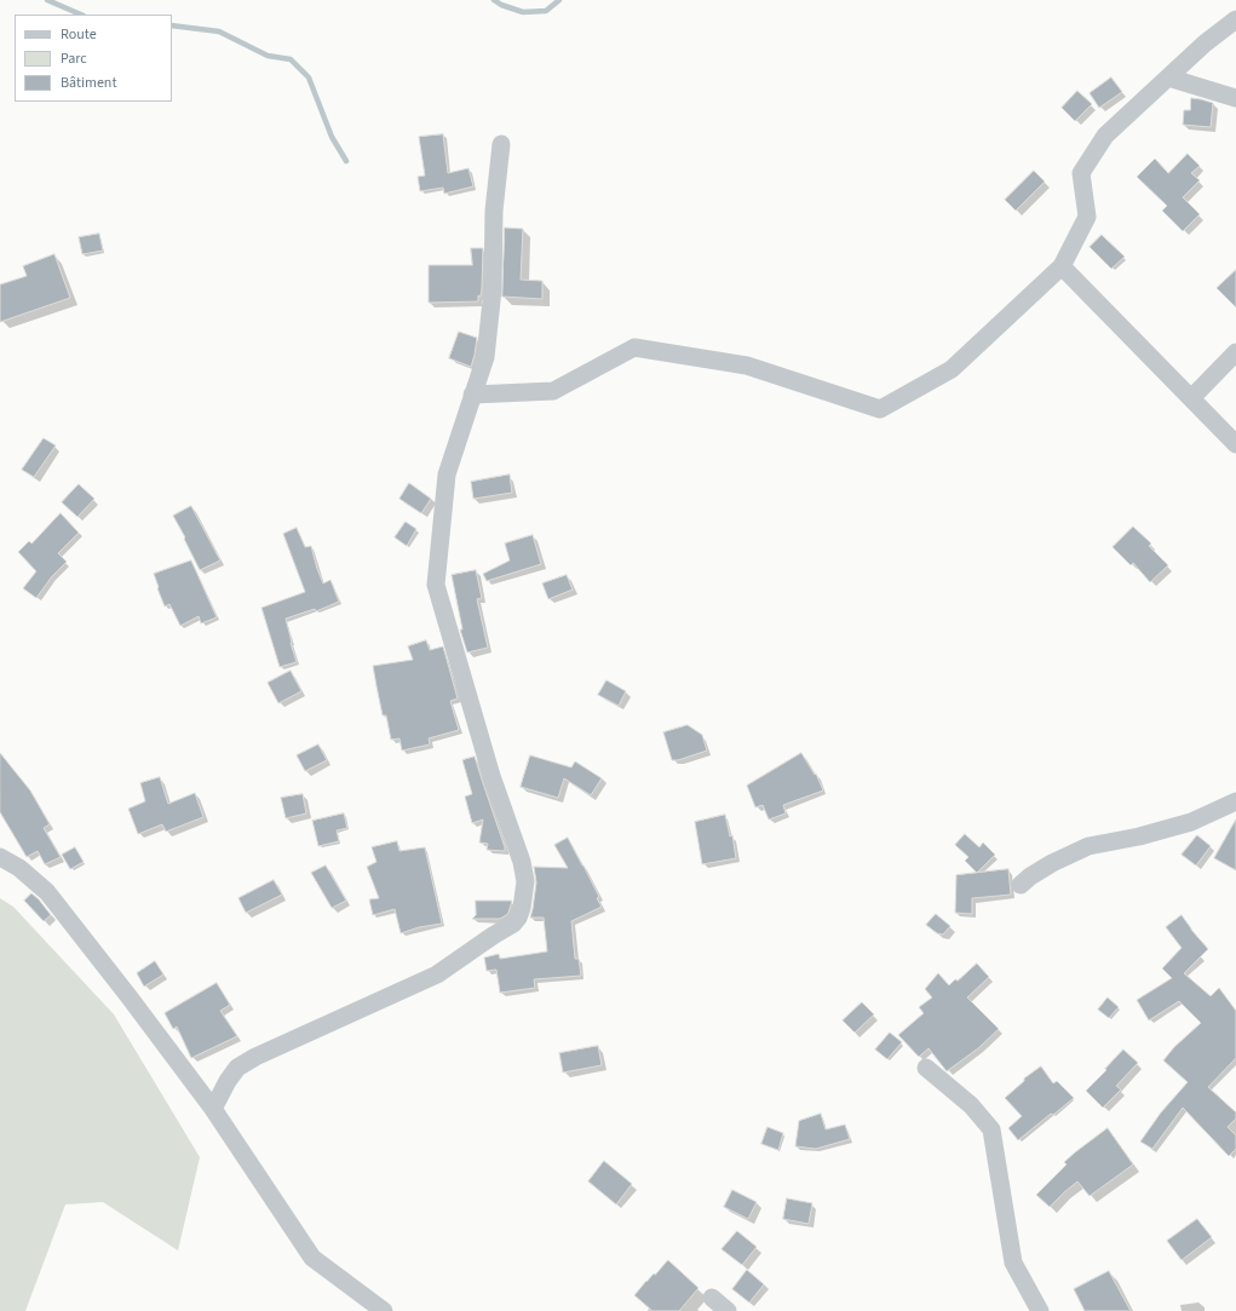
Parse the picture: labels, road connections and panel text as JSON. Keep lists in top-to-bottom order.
{
  "legend": ["Route", "Parc", "Bâtiment"]
}
